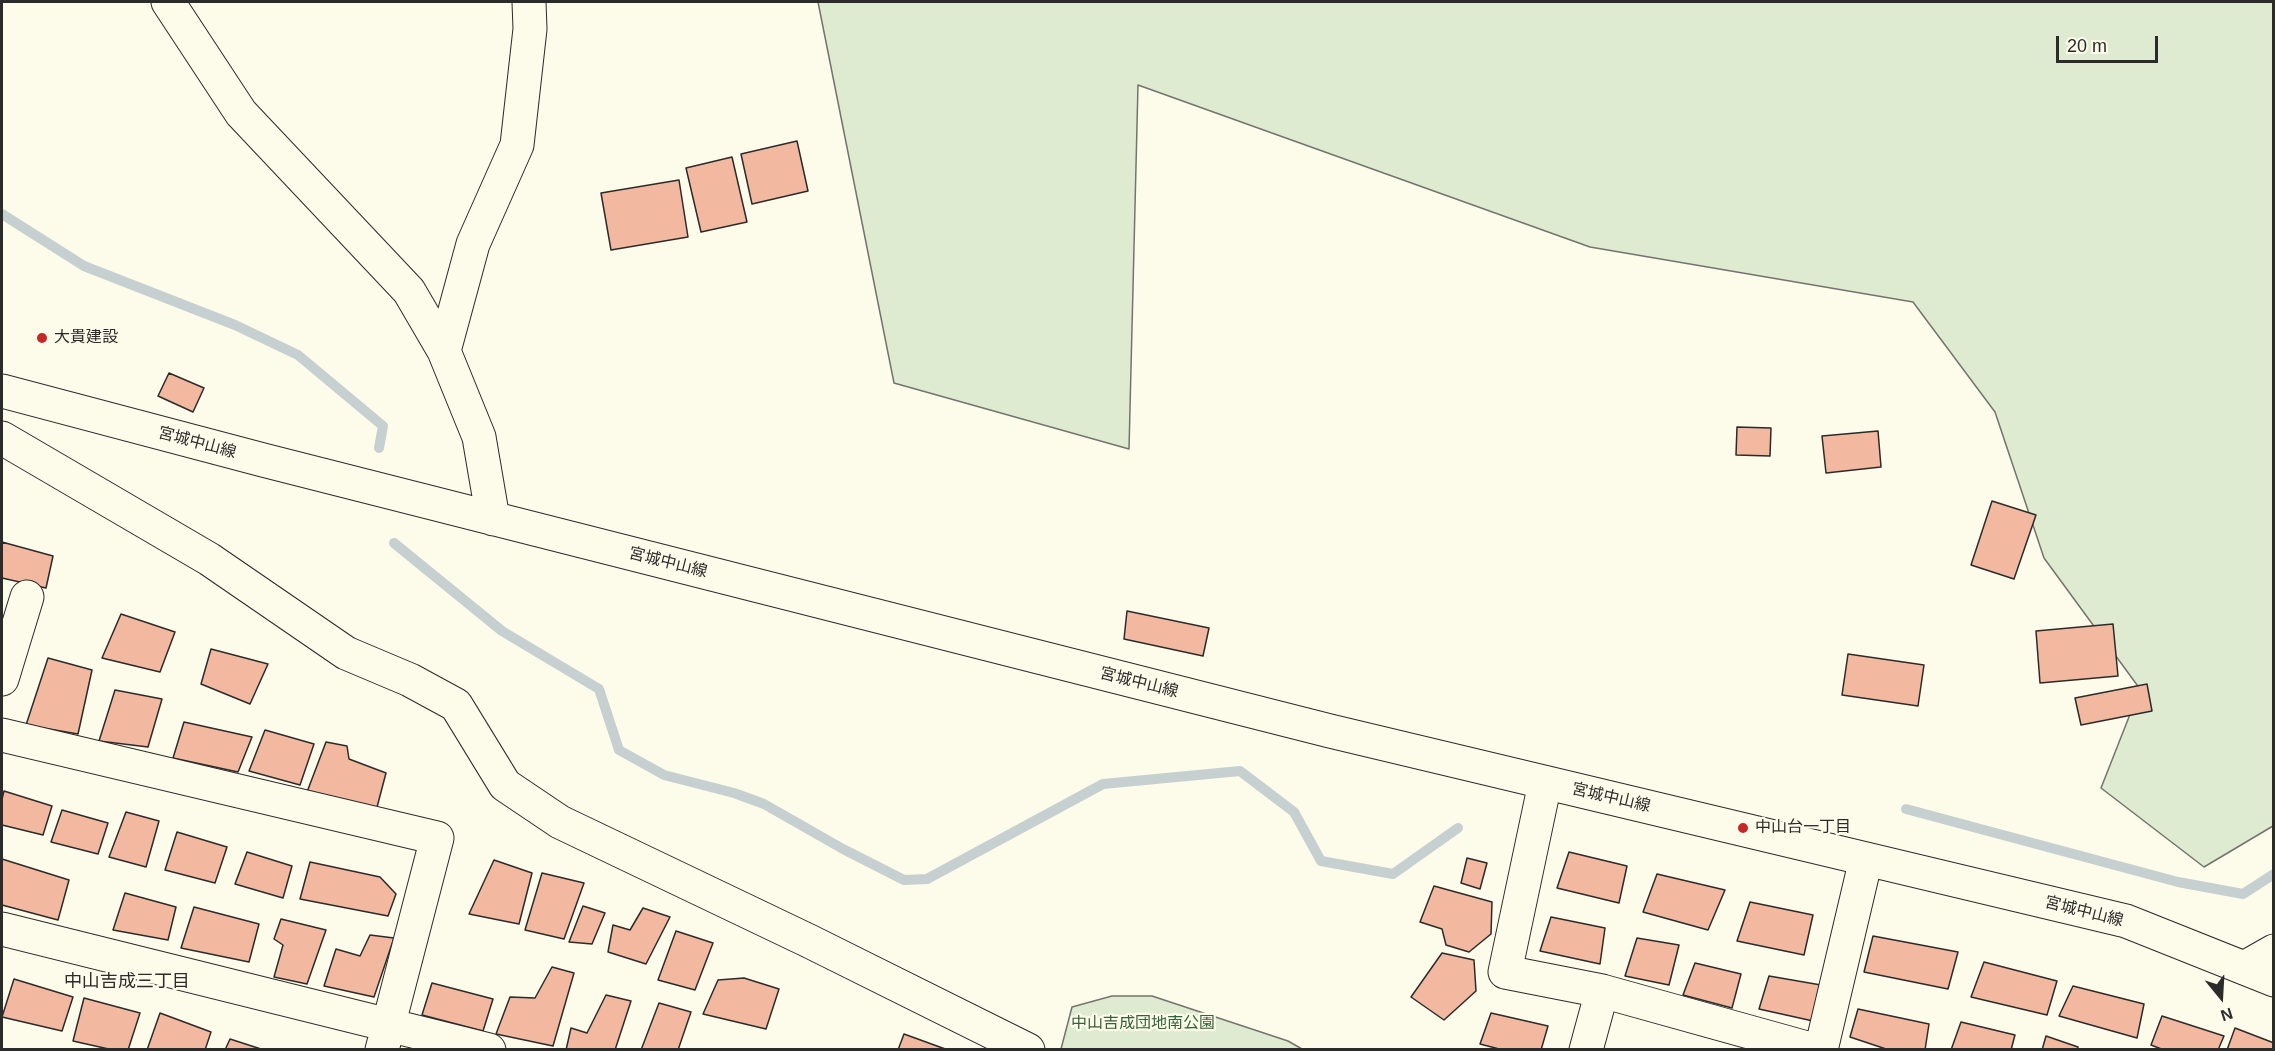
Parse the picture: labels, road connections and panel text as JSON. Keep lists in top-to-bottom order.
{
  "streets": {
    "street": ["宮城中山線"]
  },
  "districts": ["中山吉成三丁目"],
  "parks": ["中山吉成団地南公園"],
  "places": ["大貴建設", "中山台一丁目"],
  "scale_bar": "20 m",
  "north": "bottom"
}
